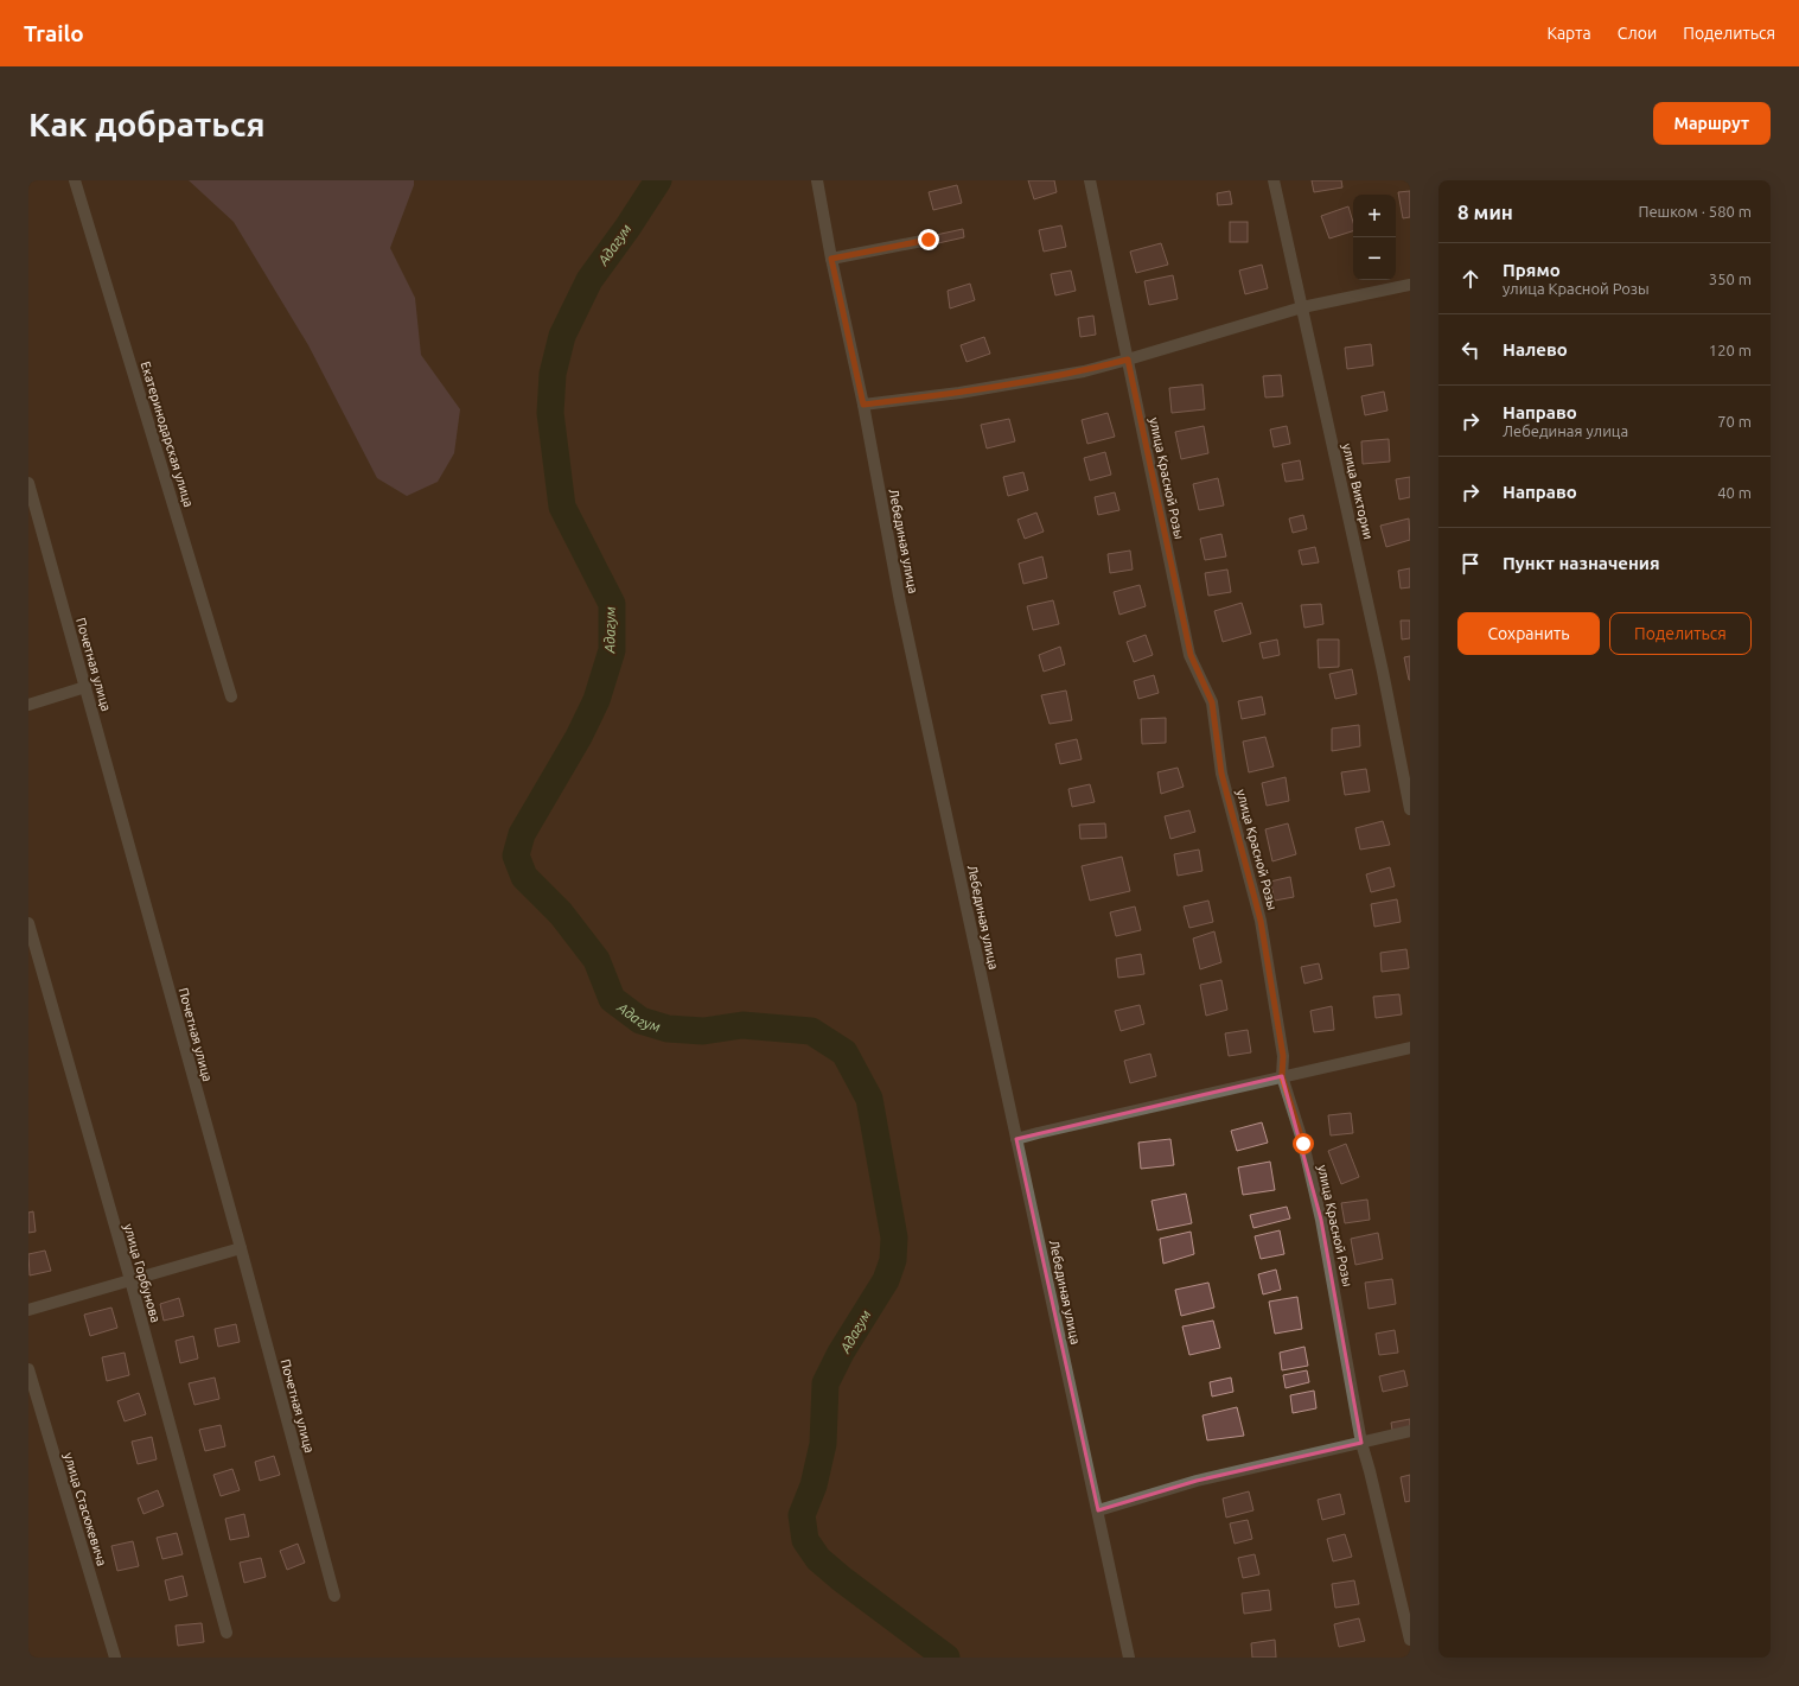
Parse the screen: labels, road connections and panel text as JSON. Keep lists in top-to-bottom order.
{
  "streets": {
    "street": [
      "Екатеринодарская улица",
      "улица Красной Розы",
      "улица Виктории",
      "Лебединая улица",
      "Почетная улица",
      "улица Горбунова",
      "улица Стасюкевича"
    ]
  },
  "water": ["Адагум"],
  "page": {
    "header": "Trailo",
    "nav": ["Карта", "Слои", "Поделиться"],
    "buttons": [
      "Маршрут",
      ["Сохранить", "Поделиться"]
    ],
    "title": "Как добраться",
    "heading": ["8 мин", "Пешком · 580 m"],
    "map_buttons": ["+", "−"],
    "list": [
      ["Прямо", "улица Красной Розы", "350 m"],
      ["Налево", "120 m"],
      ["Направо", "Лебединая улица", "70 m"],
      ["Направо", "40 m"],
      "Пункт назначения"
    ]
  }
}
